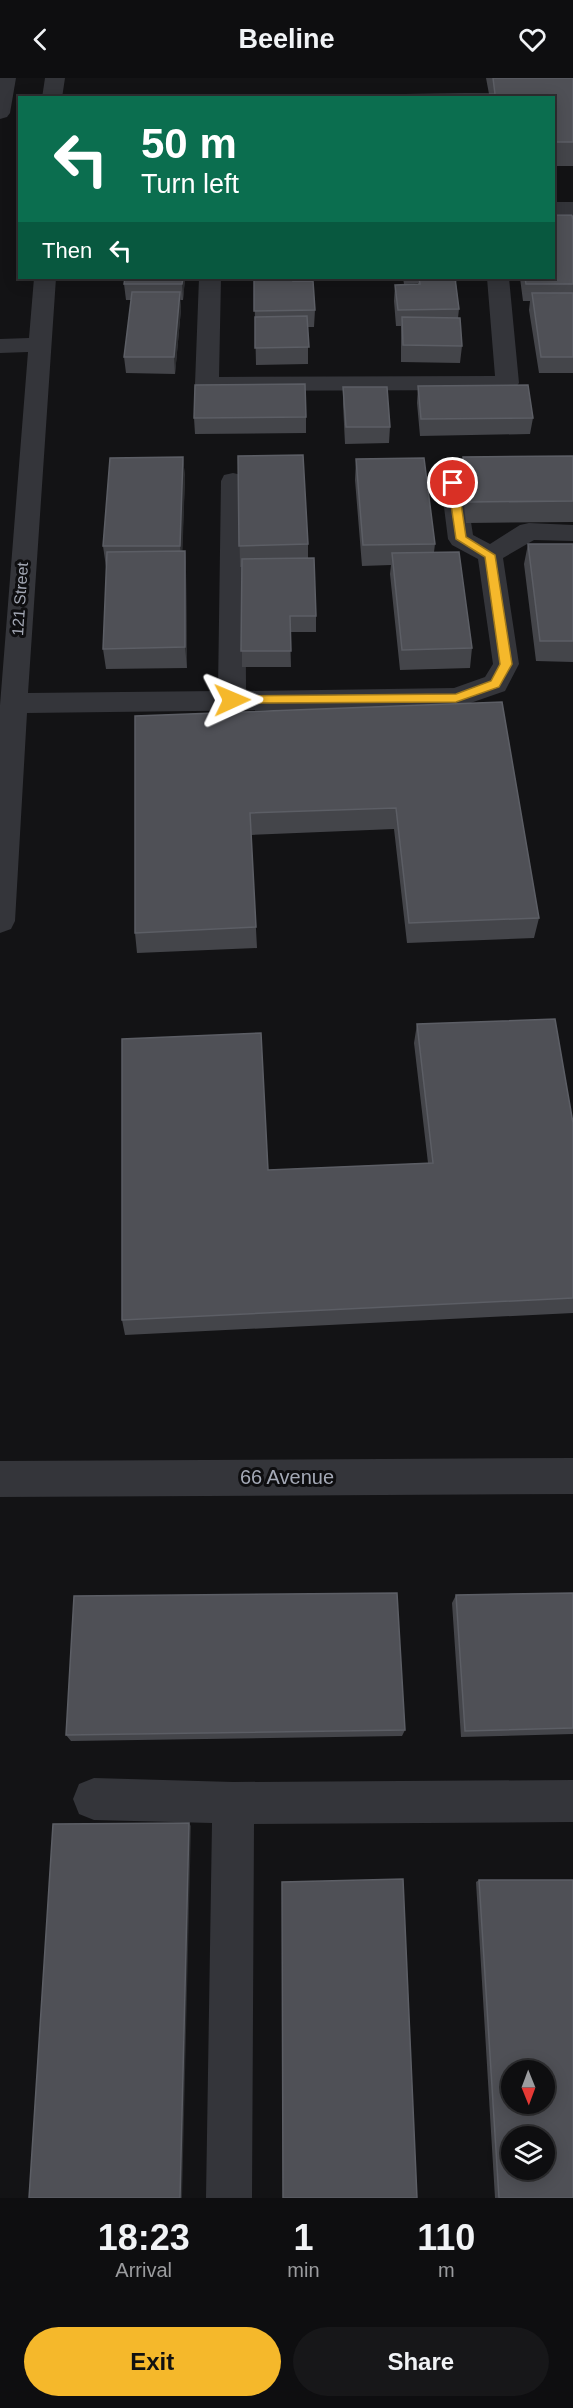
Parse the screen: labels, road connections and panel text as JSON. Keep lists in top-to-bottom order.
{
  "streets": {
    "street": ["121 Street", "66 Avenue"]
  },
  "north": "bottom",
  "page": {
    "header": "Beeline",
    "turn": ["50 m", "Turn left"],
    "then": "Then",
    "eta": [
      "18:23",
      "Arrival",
      "1",
      "min",
      "110",
      "m"
    ],
    "buttons": ["Exit", "Share"]
  }
}
